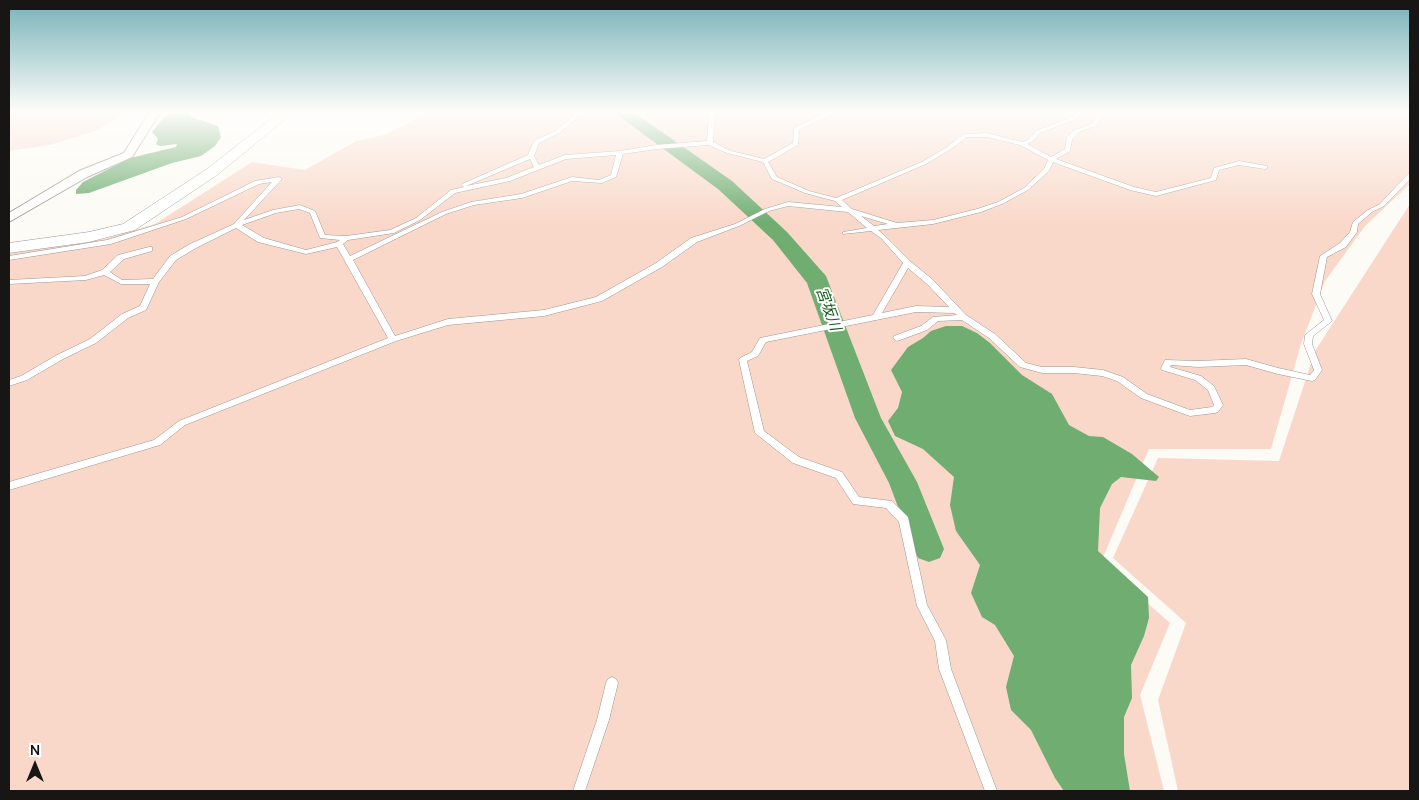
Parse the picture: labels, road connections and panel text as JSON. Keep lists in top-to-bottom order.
{
  "water": ["宮坂川"],
  "north": "top"
}
